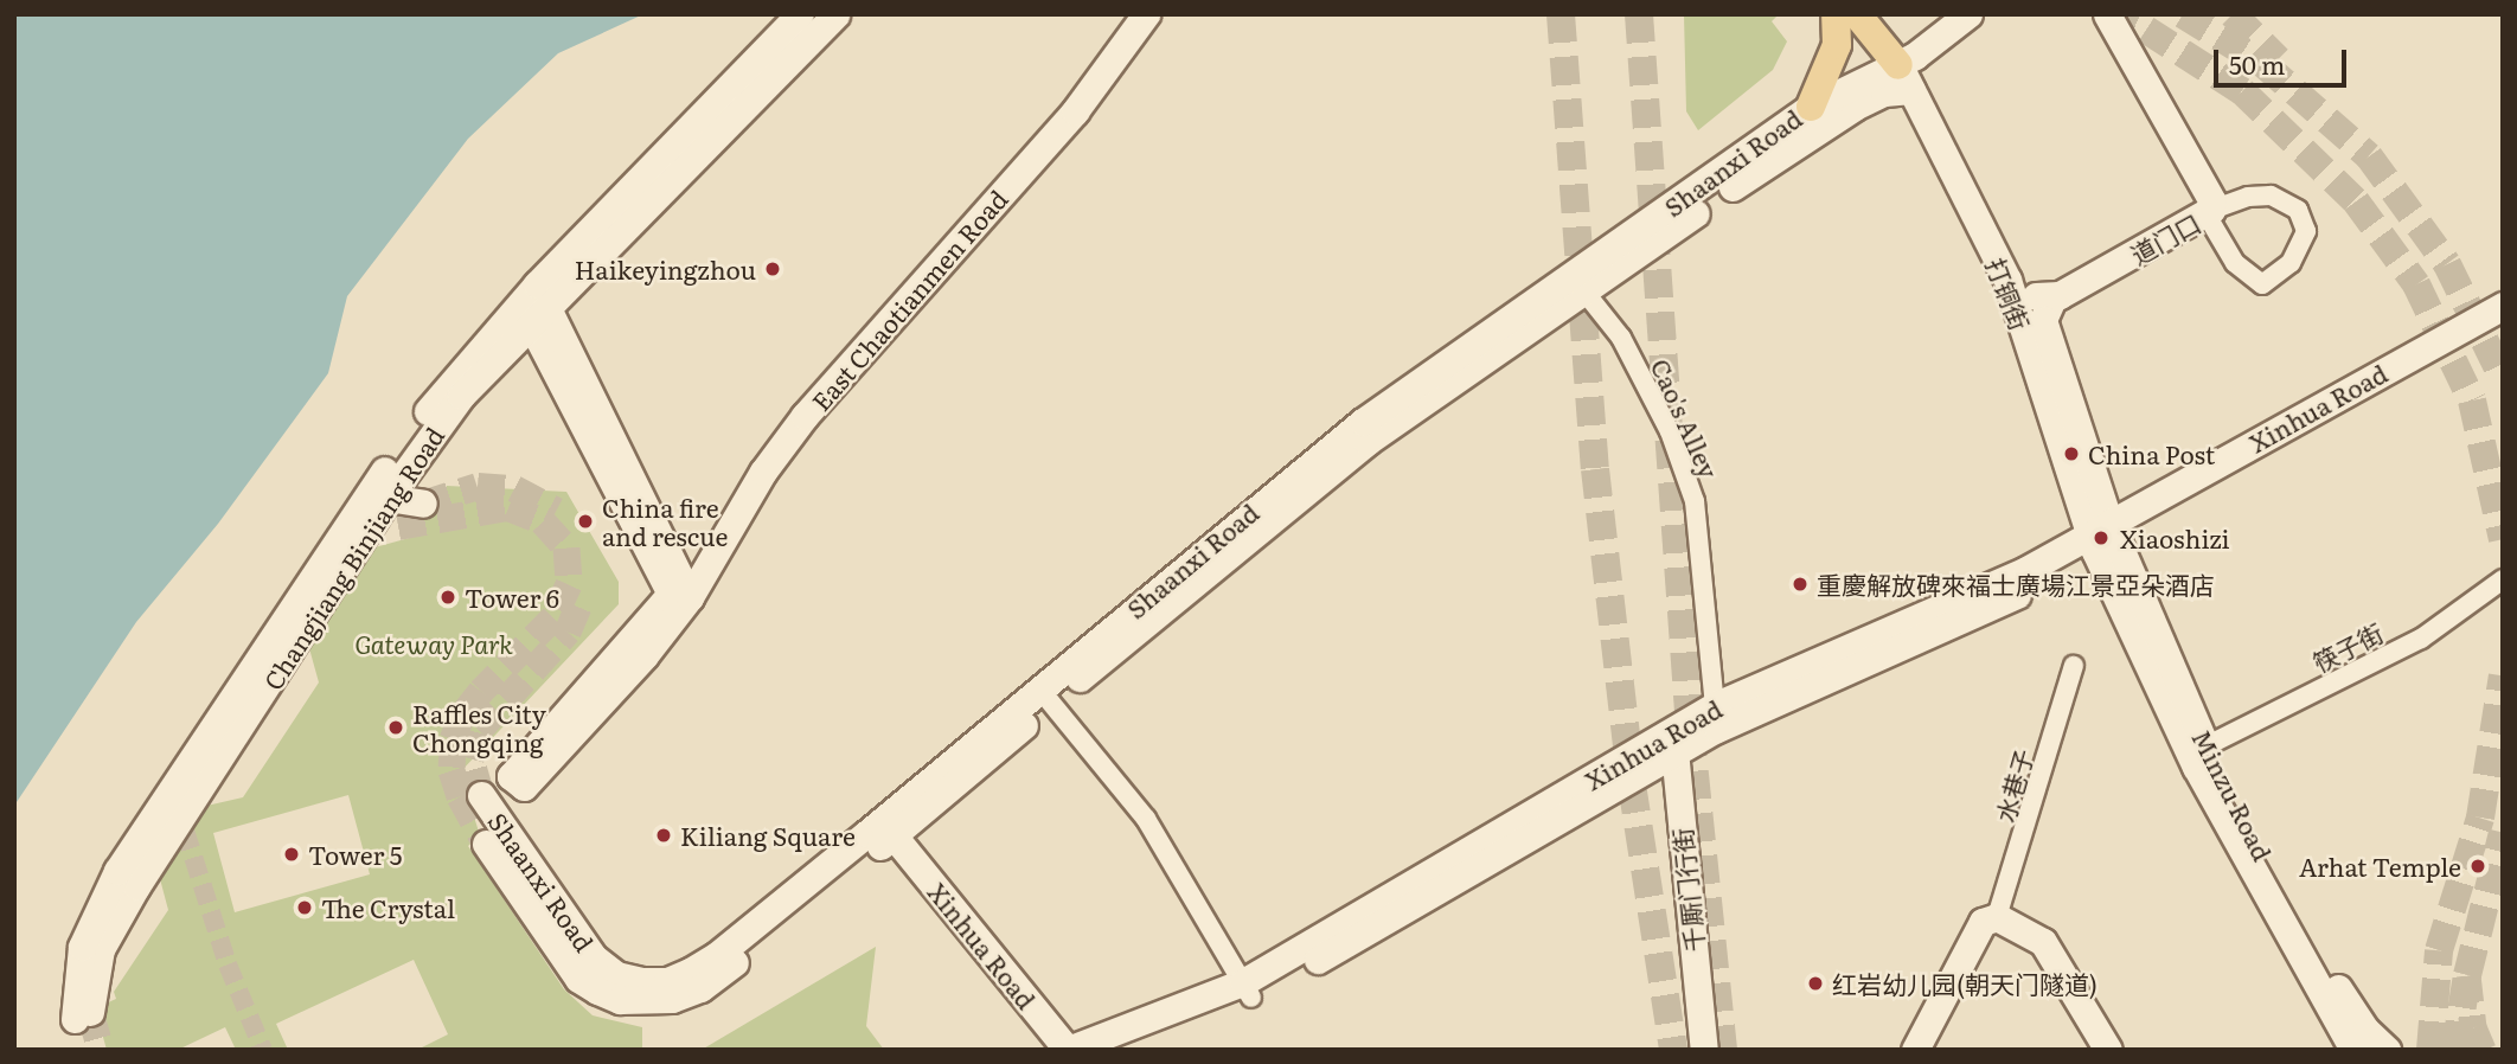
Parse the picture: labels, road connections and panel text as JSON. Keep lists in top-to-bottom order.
{
  "streets": {
    "main road": [
      "Shaanxi Road",
      "道门口",
      "打铜街",
      "East Chaotianmen Road",
      "Xinhua Road",
      "Changjiang Binjiang Road",
      "Minzu Road",
      "千厮门行街"
    ],
    "street": ["Cao's Alley", "筷子街", "水巷子"]
  },
  "crossings": [
    ["Shaanxi Road", "打铜街"],
    ["Shaanxi Road", "Xinhua Road"],
    ["Shaanxi Road", "Cao's Alley"],
    ["道门口", "打铜街"],
    ["打铜街", "Xinhua Road"],
    ["打铜街", "Minzu Road"],
    ["Xinhua Road", "Cao's Alley"],
    ["Xinhua Road", "Minzu Road"],
    ["Xinhua Road", "千厮门行街"],
    ["筷子街", "Minzu Road"]
  ],
  "parks": ["Gateway Park"],
  "places": [
    "Haikeyingzhou",
    "China Post",
    "China fire and rescue",
    "Xiaoshizi",
    "重慶解放碑來福士廣場江景亞朵酒店",
    "Tower 6",
    "Raffles City Chongqing",
    "Kiliang Square",
    "Tower 5",
    "Arhat Temple",
    "The Crystal",
    "红岩幼儿园(朝天门隧道)"
  ],
  "scale_bar": "50 m"
}
